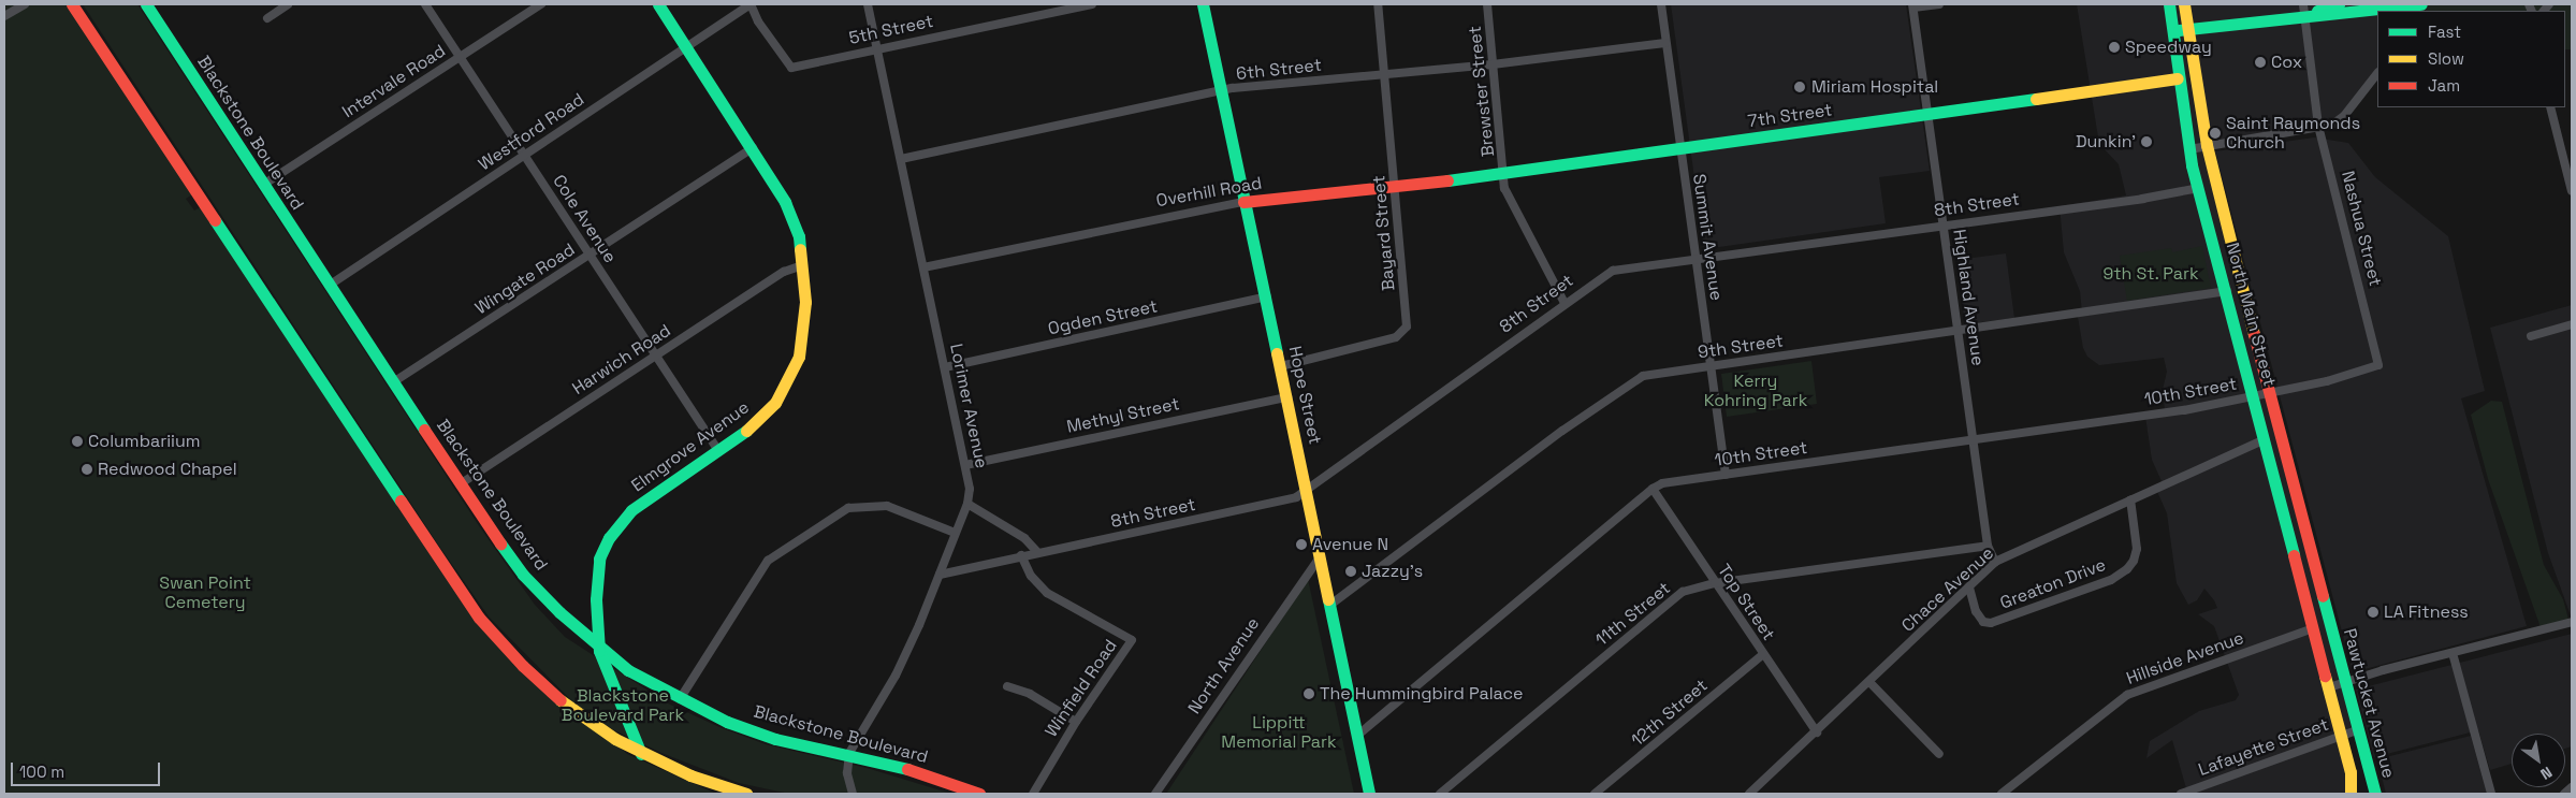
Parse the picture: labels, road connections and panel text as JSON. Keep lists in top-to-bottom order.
{
  "streets": {
    "main road": [
      "7th Street",
      "Blackstone Boulevard",
      "Overhill Road",
      "North Main Street",
      "Hope Street",
      "Elmgrove Avenue",
      "Pawtucket Avenue"
    ],
    "street": [
      "5th Street",
      "6th Street",
      "Intervale Road",
      "Brewster Street",
      "Westford Road",
      "8th Street",
      "Cole Avenue",
      "Nashua Street",
      "Bayard Street",
      "Summit Avenue",
      "Wingate Road",
      "Highland Avenue",
      "Ogden Street",
      "9th Street",
      "Harwich Road",
      "10th Street",
      "Lorimer Avenue",
      "Methyl Street",
      "Greaton Drive",
      "Chace Avenue",
      "Top Street",
      "11th Street",
      "Hillside Avenue",
      "North Avenue",
      "Winfield Road",
      "12th Street",
      "Lafayette Street"
    ]
  },
  "crossings": [
    ["5th Street", "Westford Road"],
    ["5th Street", "Lorimer Avenue"],
    ["6th Street", "Brewster Street"],
    ["6th Street", "Bayard Street"],
    ["6th Street", "Summit Avenue"],
    ["6th Street", "Hope Street"],
    ["6th Street", "Lorimer Avenue"],
    ["Intervale Road", "Blackstone Boulevard"],
    ["Intervale Road", "Cole Avenue"],
    ["Brewster Street", "7th Street"],
    ["Brewster Street", "Overhill Road"],
    ["Brewster Street", "8th Street"],
    ["7th Street", "Overhill Road"],
    ["7th Street", "Summit Avenue"],
    ["7th Street", "Highland Avenue"],
    ["7th Street", "North Main Street"],
    ["Westford Road", "Blackstone Boulevard"],
    ["Westford Road", "Cole Avenue"],
    ["Westford Road", "Elmgrove Avenue"],
    ["Blackstone Boulevard", "Wingate Road"],
    ["Blackstone Boulevard", "Harwich Road"],
    ["Blackstone Boulevard", "Lorimer Avenue"],
    ["Blackstone Boulevard", "Elmgrove Avenue"],
    ["Overhill Road", "Bayard Street"],
    ["Overhill Road", "Hope Street"],
    ["Overhill Road", "Lorimer Avenue"],
    ["8th Street", "Summit Avenue"],
    ["8th Street", "Highland Avenue"],
    ["8th Street", "North Main Street"],
    ["8th Street", "Hope Street"],
    ["8th Street", "Lorimer Avenue"],
    ["8th Street", "Winfield Road"],
    ["Cole Avenue", "Wingate Road"],
    ["Cole Avenue", "Harwich Road"],
    ["Cole Avenue", "Elmgrove Avenue"],
    ["Nashua Street", "10th Street"],
    ["Bayard Street", "Hope Street"],
    ["Summit Avenue", "9th Street"],
    ["Summit Avenue", "10th Street"],
    ["Wingate Road", "Elmgrove Avenue"],
    ["Highland Avenue", "9th Street"],
    ["Highland Avenue", "10th Street"],
    ["Highland Avenue", "Chace Avenue"],
    ["Highland Avenue", "11th Street"],
    ["North Main Street", "9th Street"],
    ["North Main Street", "10th Street"],
    ["North Main Street", "Chace Avenue"],
    ["North Main Street", "Hillside Avenue"],
    ["North Main Street", "Pawtucket Avenue"],
    ["Ogden Street", "Hope Street"],
    ["Ogden Street", "Lorimer Avenue"],
    ["9th Street", "Hope Street"],
    ["Harwich Road", "Elmgrove Avenue"],
    ["10th Street", "Hope Street"],
    ["10th Street", "Top Street"],
    ["Hope Street", "Methyl Street"],
    ["Hope Street", "North Avenue"],
    ["Lorimer Avenue", "Methyl Street"],
    ["Greaton Drive", "Chace Avenue"],
    ["Chace Avenue", "Top Street"],
    ["Top Street", "11th Street"],
    ["Top Street", "12th Street"],
    ["Hillside Avenue", "Pawtucket Avenue"],
    ["Pawtucket Avenue", "Lafayette Street"]
  ],
  "parks": [
    "9th St. Park",
    "Kerry Kohring Park",
    "Swan Point Cemetery",
    "Blackstone Boulevard Park",
    "Lippitt Memorial Park"
  ],
  "places": [
    "Speedway",
    "Cox",
    "Miriam Hospital",
    "Saint Raymonds Church",
    "Dunkin'",
    "Columbariium",
    "Redwood Chapel",
    "Avenue N",
    "Jazzy's",
    "LA Fitness",
    "The Hummingbird Palace"
  ],
  "legend": ["Fast", "Slow", "Jam"],
  "scale_bar": "100 m",
  "north": "bottom right"
}
